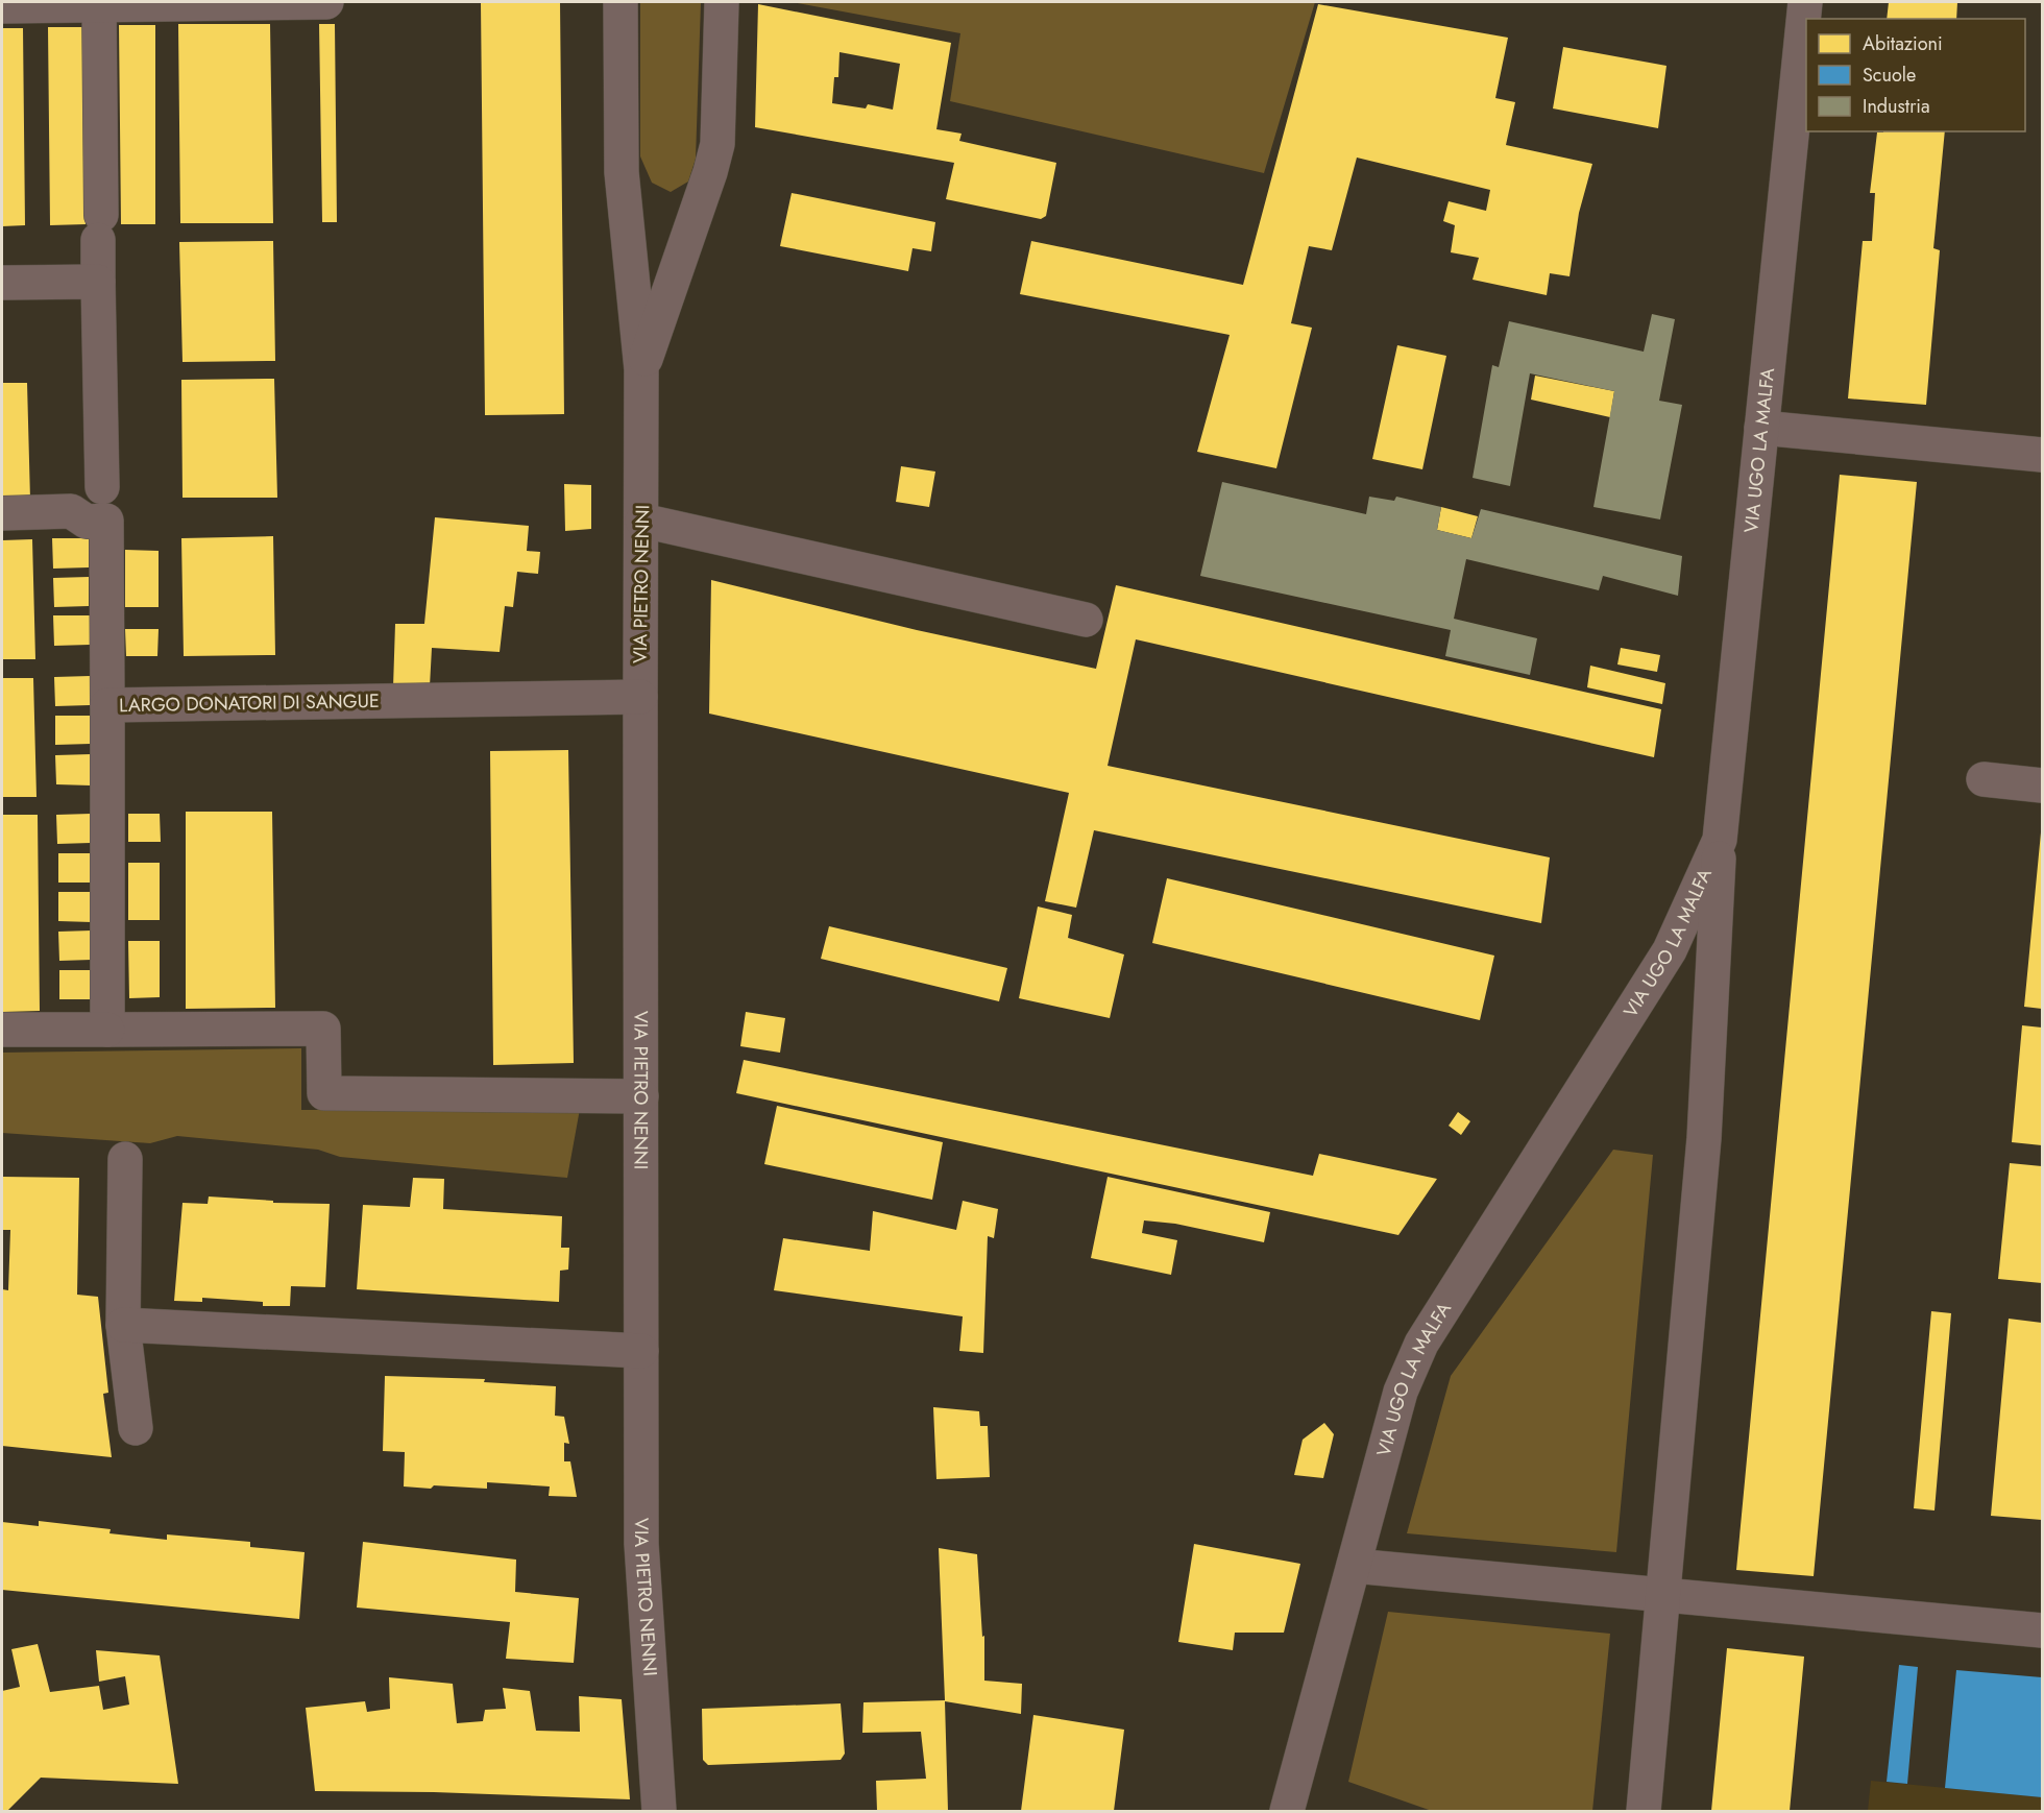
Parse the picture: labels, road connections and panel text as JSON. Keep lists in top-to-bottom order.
{
  "streets": {
    "street": ["VIA UGO LA MALFA", "VIA PIETRO NENNI", "LARGO DONATORI DI SANGUE"]
  },
  "crossings": [
    ["VIA PIETRO NENNI", "LARGO DONATORI DI SANGUE"]
  ],
  "legend": ["Abitazioni", "Scuole", "Industria"]
}
